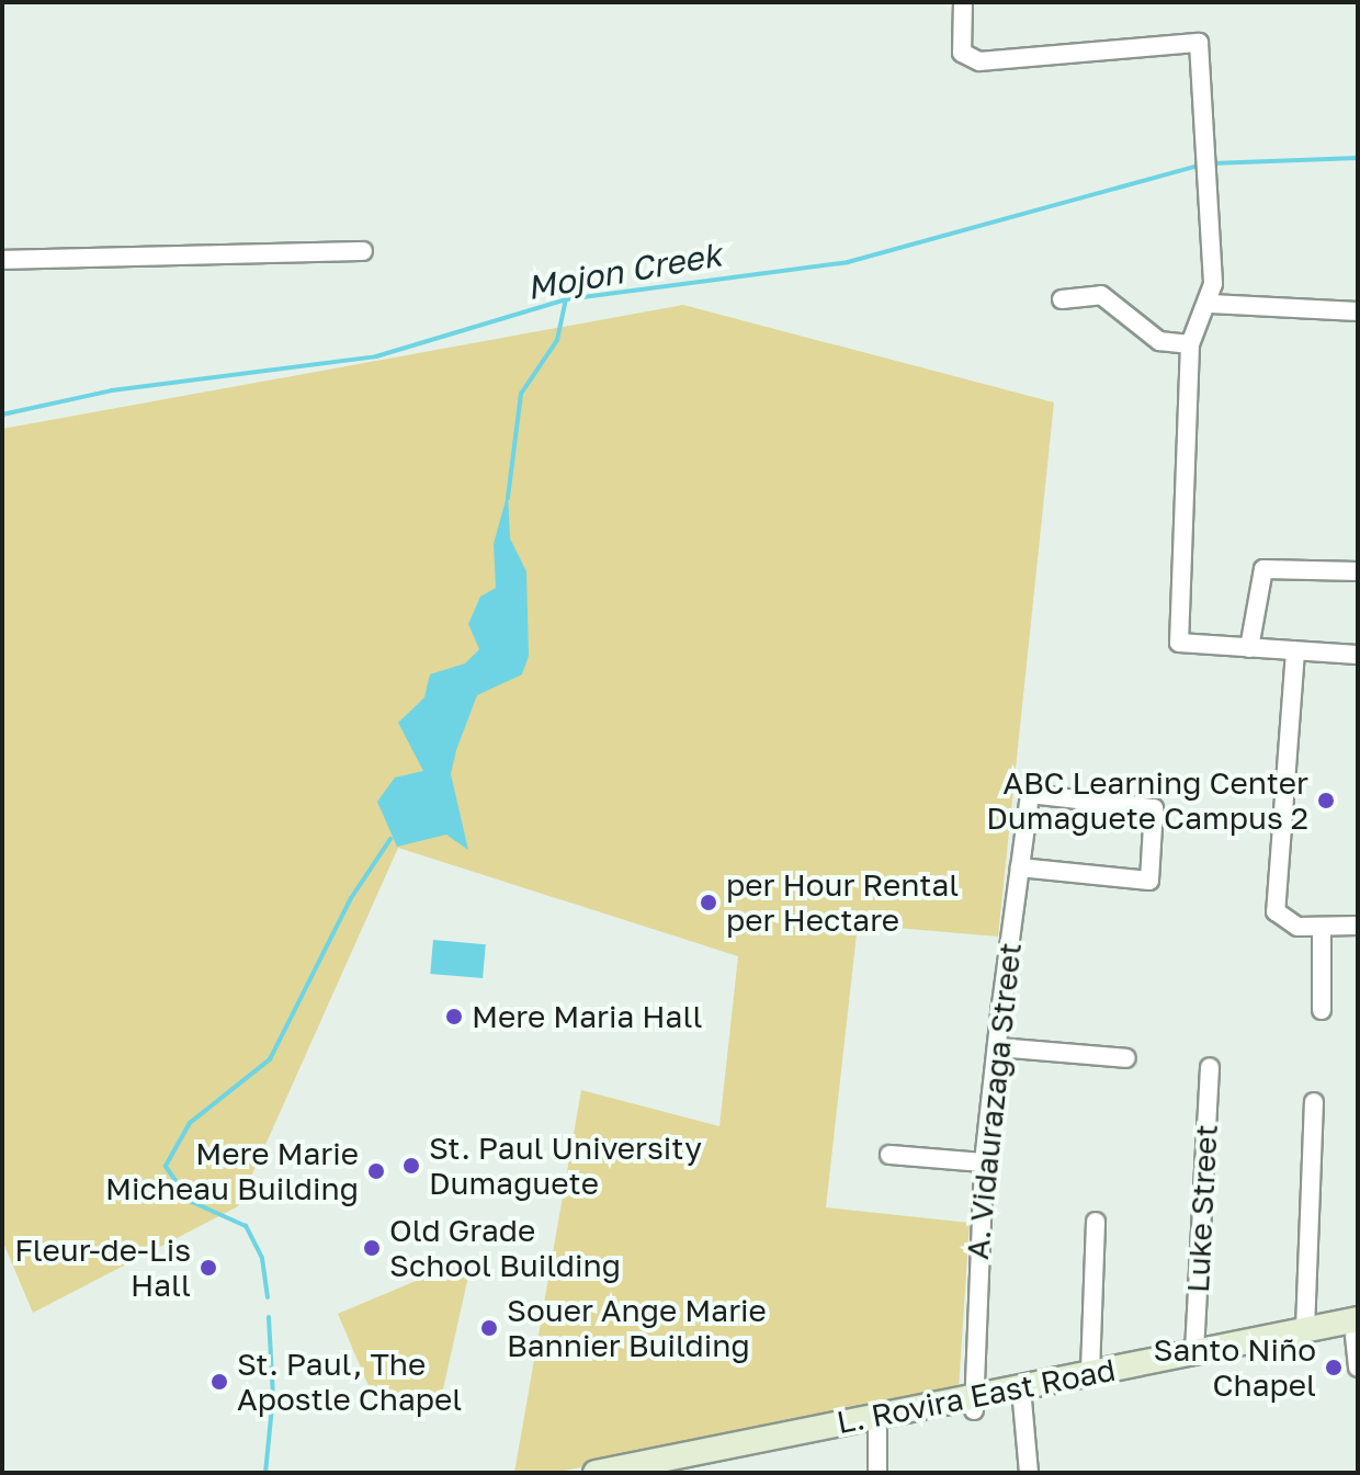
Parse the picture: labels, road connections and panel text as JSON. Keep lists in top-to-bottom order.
{
  "streets": {
    "main road": ["L. Rovira East Road"],
    "street": ["A. Vidaurazaga Street", "Luke Street"]
  },
  "crossings": [
    ["A. Vidaurazaga Street", "L. Rovira East Road"],
    ["Luke Street", "L. Rovira East Road"]
  ],
  "water": ["Mojon Creek"],
  "places": [
    "ABC Learning Center Dumaguete Campus 2",
    "per Hour Rental per Hectare",
    "Mere Maria Hall",
    "St. Paul University Dumaguete",
    "Mere Marie Micheau Building",
    "Old Grade School Building",
    "Fleur-de-Lis Hall",
    "Souer Ange Marie Bannier Building",
    "Santo Niño Chapel",
    "St. Paul, The Apostle Chapel"
  ]
}
